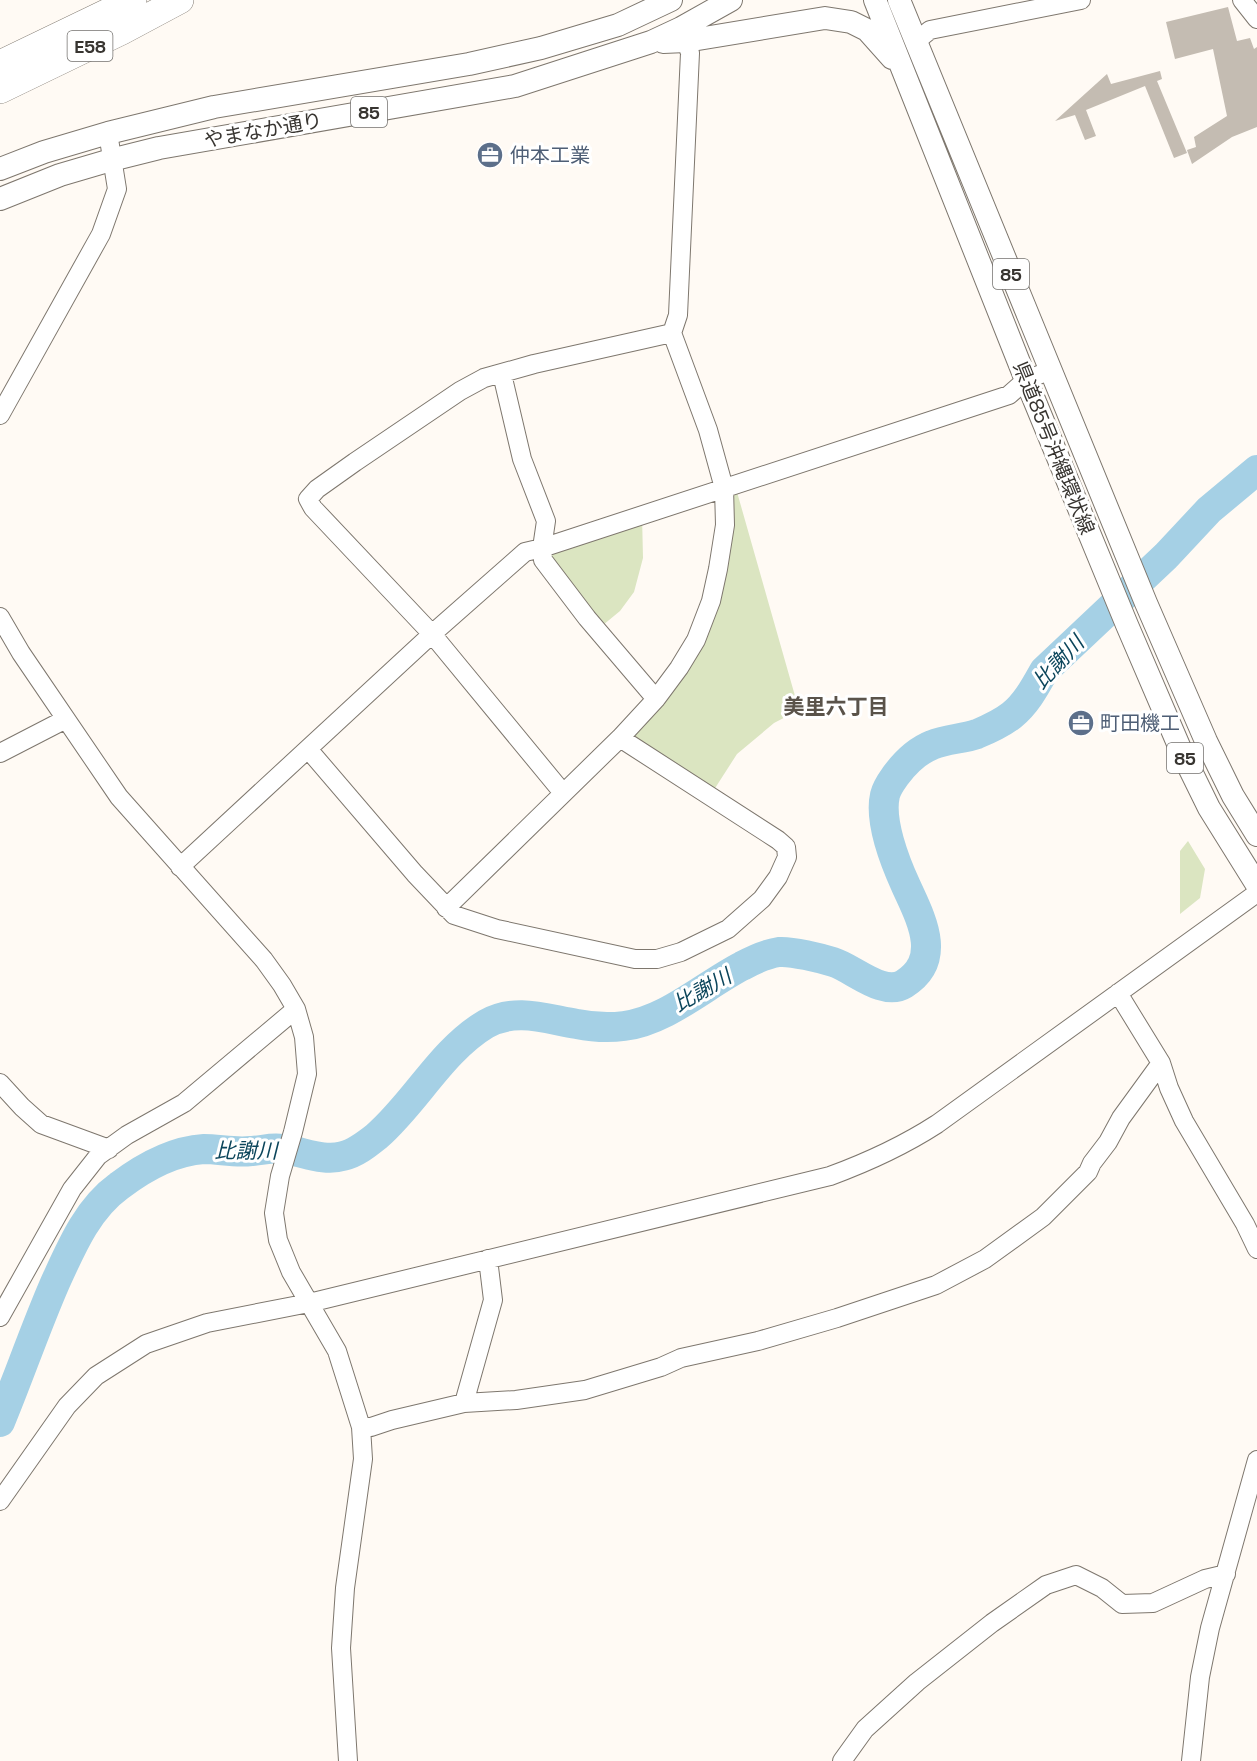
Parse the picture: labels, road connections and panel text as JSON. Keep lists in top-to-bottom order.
{
  "streets": {
    "highway": ["E58"],
    "main road": ["85", "やまなか通り", "県道85号沖縄環状線"]
  },
  "districts": ["美里六丁目"],
  "water": ["比謝川"],
  "places": {
    "office": ["仲本工業", "町田機工"]
  }
}
